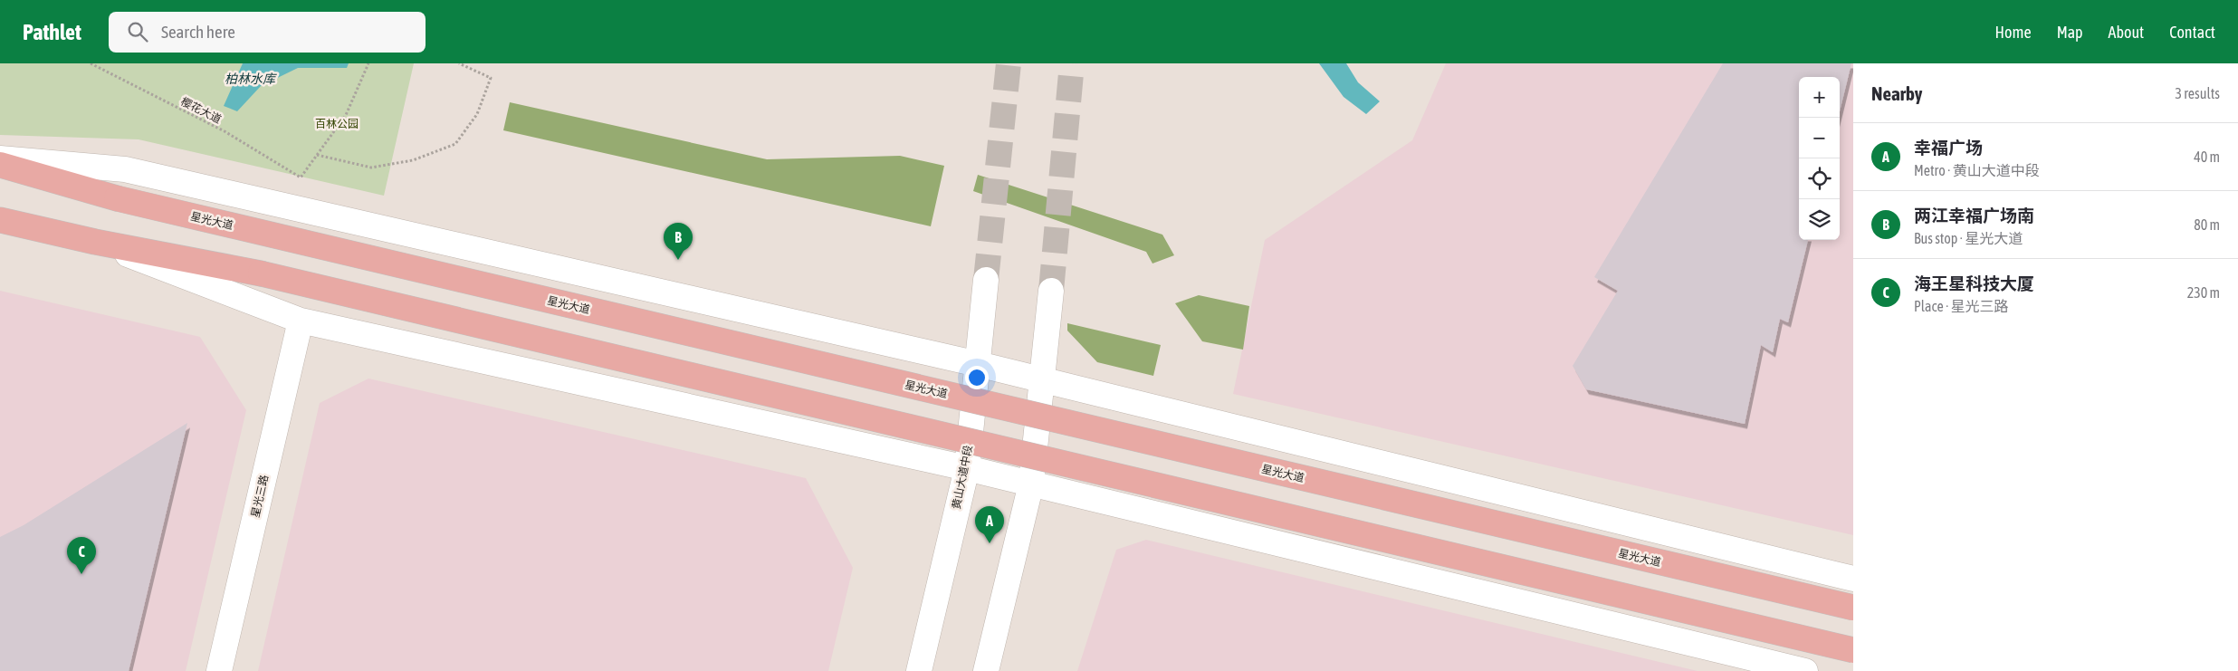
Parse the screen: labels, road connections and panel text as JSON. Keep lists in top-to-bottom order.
{
  "streets": {
    "main road": ["星光大道"],
    "street": ["黄山大道中段", "星光三路"],
    "path": ["樱花大道"]
  },
  "water": ["柏林水库"],
  "parks": ["百林公园"],
  "page": {
    "header": "Pathlet",
    "search": "Search here",
    "nav": [
      "Home",
      "Map",
      "About",
      "Contact"
    ],
    "heading": ["Nearby", "3 results"],
    "map_buttons": ["+", "−"],
    "list": [
      {
        "mark": "A",
        "name": "幸福广场",
        "note": "Metro · 黄山大道中段",
        "value": "40 m"
      },
      {
        "mark": "B",
        "name": "两江幸福广场南",
        "note": "Bus stop · 星光大道",
        "value": "80 m"
      },
      {
        "mark": "C",
        "name": "海王星科技大厦",
        "note": "Place · 星光三路",
        "value": "230 m"
      }
    ],
    "pins": ["B", "A", "C"]
  }
}
